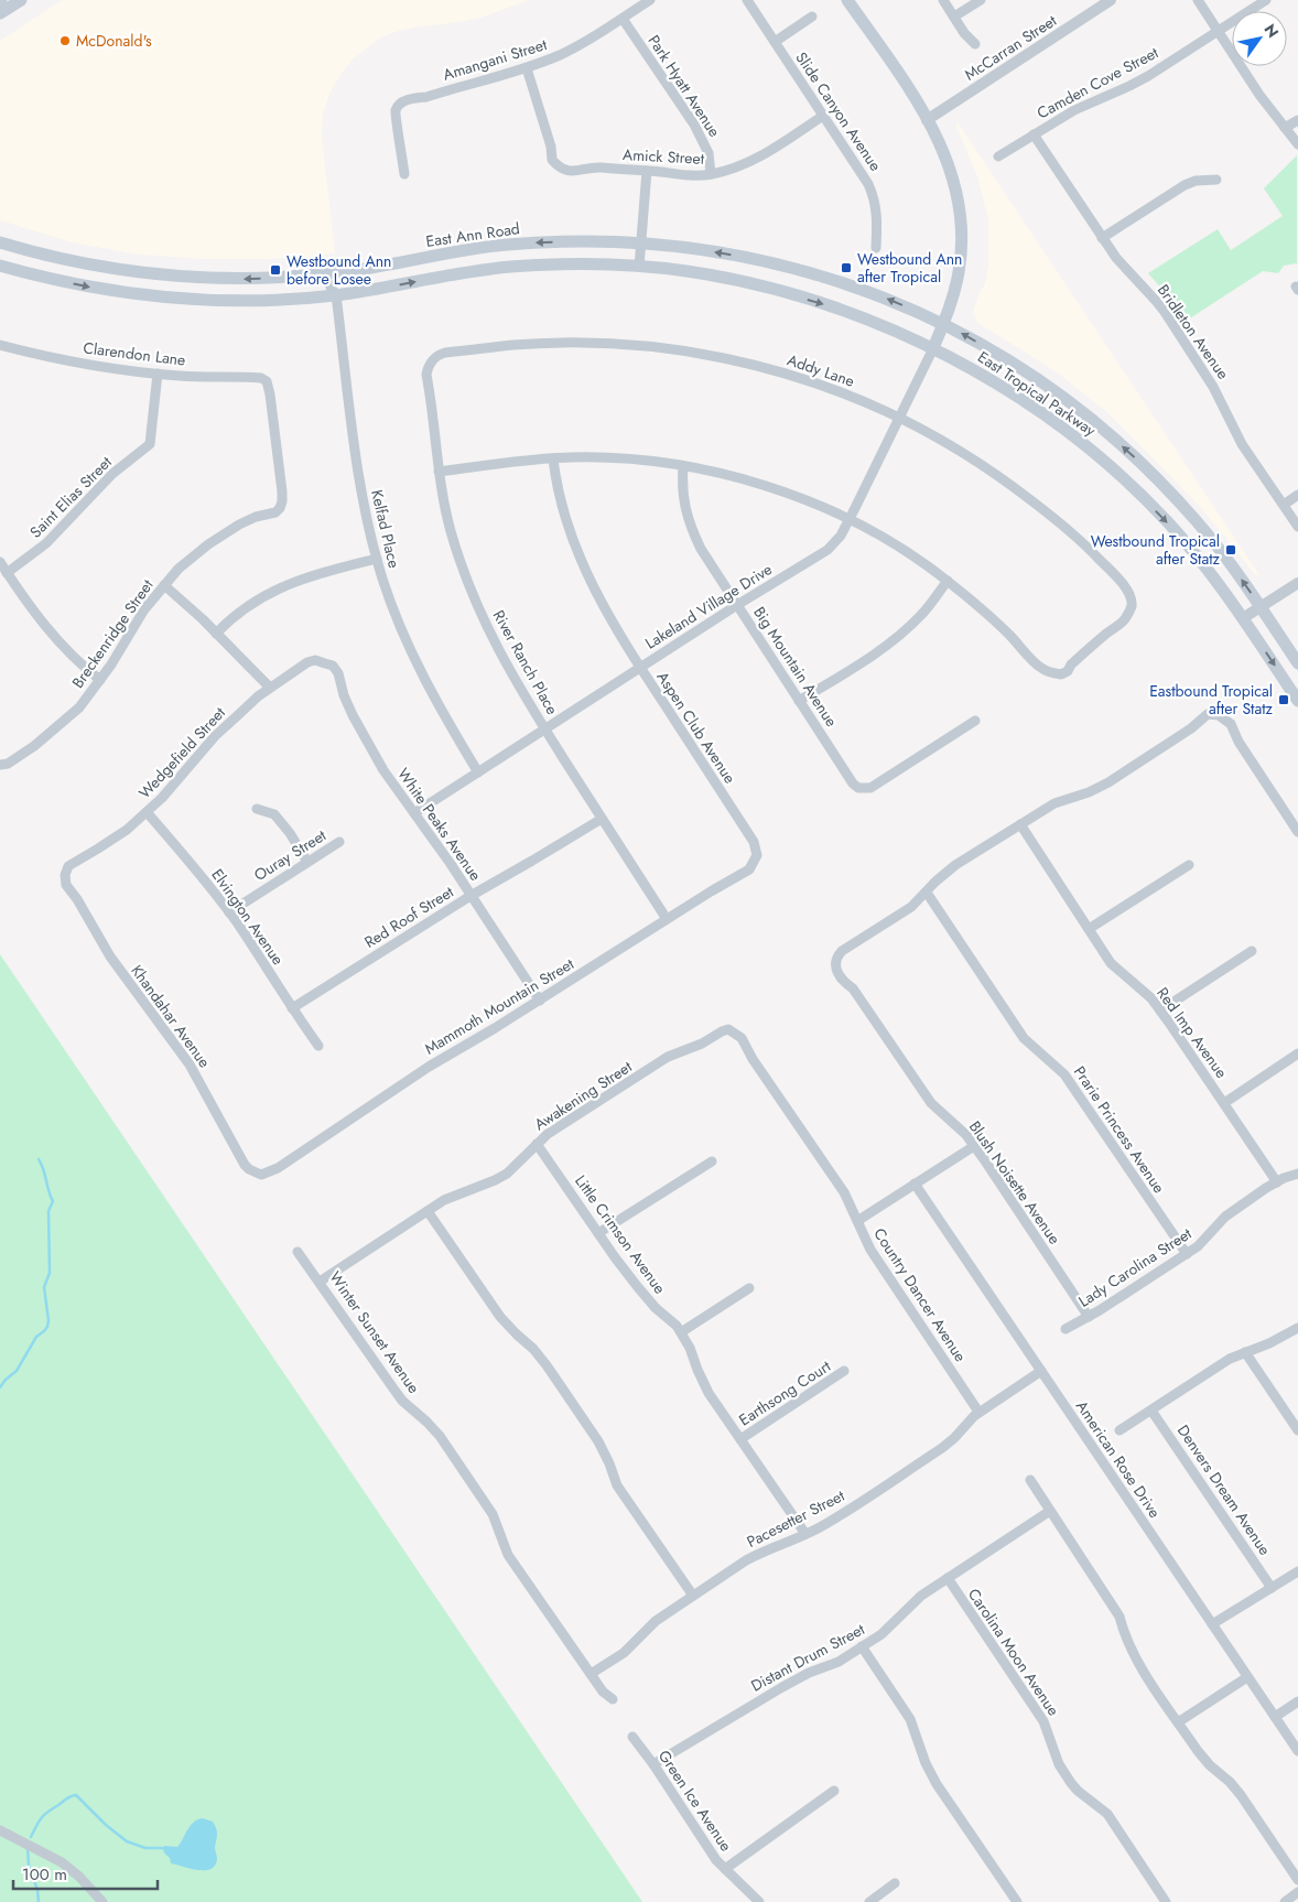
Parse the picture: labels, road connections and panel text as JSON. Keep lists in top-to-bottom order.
{
  "streets": {
    "main road": ["East Ann Road", "East Tropical Parkway"],
    "street": [
      "McCarran Street",
      "Amangani Street",
      "Camden Cove Street",
      "Park Hyatt Avenue",
      "Slide Canyon Avenue",
      "Amick Street",
      "Bridleton Avenue",
      "Clarendon Lane",
      "Addy Lane",
      "Saint Elias Street",
      "Kelfad Place",
      "Lakeland Village Drive",
      "Breckenridge Street",
      "River Ranch Place",
      "Big Mountain Avenue",
      "Aspen Club Avenue",
      "Wedgefield Street",
      "White Peaks Avenue",
      "Ouray Street",
      "Elvington Avenue",
      "Red Roof Street",
      "Mammoth Mountain Street",
      "Khandahar Avenue",
      "Red Imp Avenue",
      "Awakening Street",
      "Prarie Princess Avenue",
      "Blush Noisette Avenue",
      "Little Crimson Avenue",
      "Lady Carolina Street",
      "Country Dancer Avenue",
      "Winter Sunset Avenue",
      "Earthsong Court",
      "American Rose Drive",
      "Denvers Dream Avenue",
      "Pacesetter Street",
      "Carolina Moon Avenue",
      "Distant Drum Street",
      "Green Ice Avenue"
    ]
  },
  "crossings": [
    ["Amangani Street", "Park Hyatt Avenue"],
    ["Amangani Street", "Amick Street"],
    ["Camden Cove Street", "Bridleton Avenue"],
    ["Park Hyatt Avenue", "Amick Street"],
    ["Slide Canyon Avenue", "Amick Street"],
    ["East Ann Road", "East Tropical Parkway"],
    ["East Ann Road", "Kelfad Place"],
    ["Clarendon Lane", "Saint Elias Street"],
    ["Clarendon Lane", "Breckenridge Street"],
    ["Addy Lane", "Lakeland Village Drive"],
    ["Addy Lane", "River Ranch Place"],
    ["East Tropical Parkway", "Lakeland Village Drive"],
    ["Kelfad Place", "Lakeland Village Drive"],
    ["Lakeland Village Drive", "River Ranch Place"],
    ["Lakeland Village Drive", "Big Mountain Avenue"],
    ["Lakeland Village Drive", "Aspen Club Avenue"],
    ["Lakeland Village Drive", "White Peaks Avenue"],
    ["River Ranch Place", "Red Roof Street"],
    ["River Ranch Place", "Mammoth Mountain Street"],
    ["Aspen Club Avenue", "Mammoth Mountain Street"],
    ["Wedgefield Street", "White Peaks Avenue"],
    ["Wedgefield Street", "Elvington Avenue"],
    ["Wedgefield Street", "Khandahar Avenue"],
    ["White Peaks Avenue", "Red Roof Street"],
    ["White Peaks Avenue", "Mammoth Mountain Street"],
    ["Ouray Street", "Elvington Avenue"],
    ["Elvington Avenue", "Red Roof Street"],
    ["Mammoth Mountain Street", "Khandahar Avenue"],
    ["Red Imp Avenue", "Lady Carolina Street"],
    ["Awakening Street", "Little Crimson Avenue"],
    ["Awakening Street", "Country Dancer Avenue"],
    ["Awakening Street", "Winter Sunset Avenue"],
    ["Prarie Princess Avenue", "Blush Noisette Avenue"],
    ["Prarie Princess Avenue", "Lady Carolina Street"],
    ["Blush Noisette Avenue", "Lady Carolina Street"],
    ["Little Crimson Avenue", "Earthsong Court"],
    ["Little Crimson Avenue", "Pacesetter Street"],
    ["Country Dancer Avenue", "Pacesetter Street"],
    ["Winter Sunset Avenue", "Pacesetter Street"],
    ["American Rose Drive", "Pacesetter Street"],
    ["Carolina Moon Avenue", "Distant Drum Street"],
    ["Distant Drum Street", "Green Ice Avenue"]
  ],
  "places": {
    "other": ["McDonald's"],
    "transit": [
      "Westbound Ann after Tropical",
      "Westbound Ann before Losee",
      "Westbound Tropical after Statz",
      "Eastbound Tropical after Statz"
    ]
  },
  "scale_bar": "100 m",
  "north": "top right"
}
